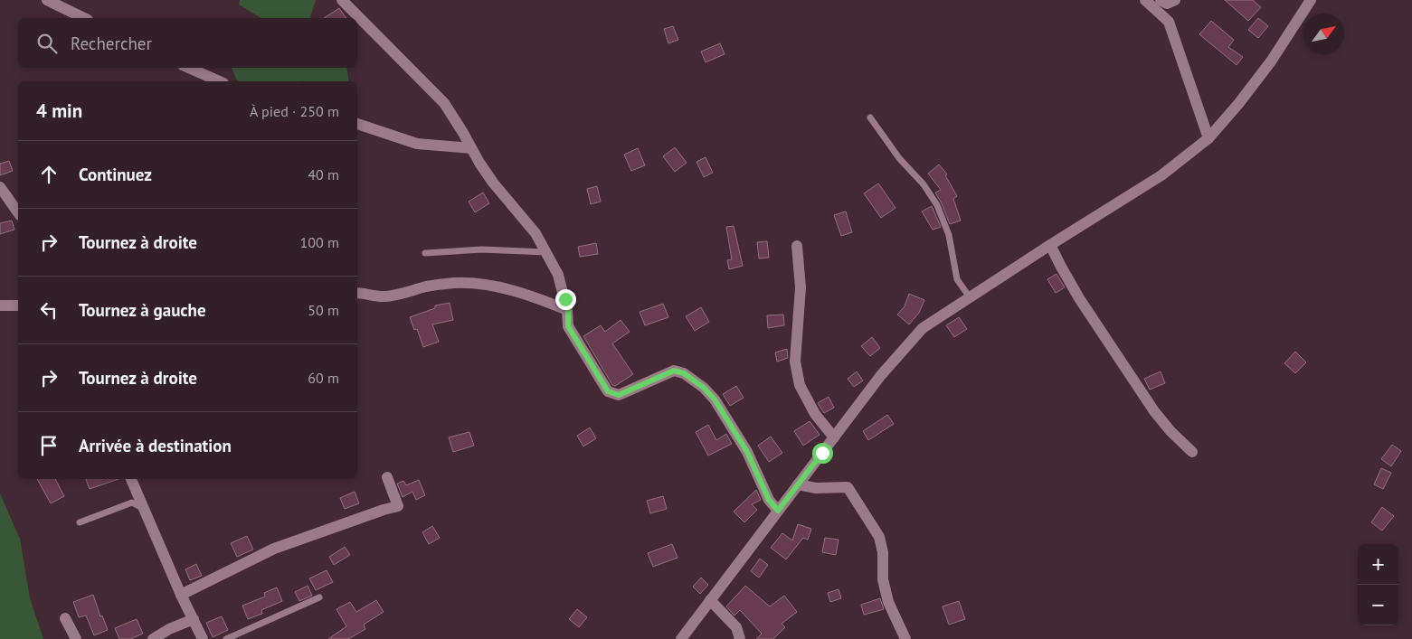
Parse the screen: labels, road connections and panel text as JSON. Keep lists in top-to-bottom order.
{
  "north": "top right",
  "page": {
    "search": "Rechercher",
    "heading": ["4 min", "À pied · 250 m"],
    "list": [
      ["Continuez", "40 m"],
      ["Tournez à droite", "100 m"],
      ["Tournez à gauche", "50 m"],
      ["Tournez à droite", "60 m"],
      "Arrivée à destination"
    ],
    "map_buttons": ["+", "−"]
  }
}
